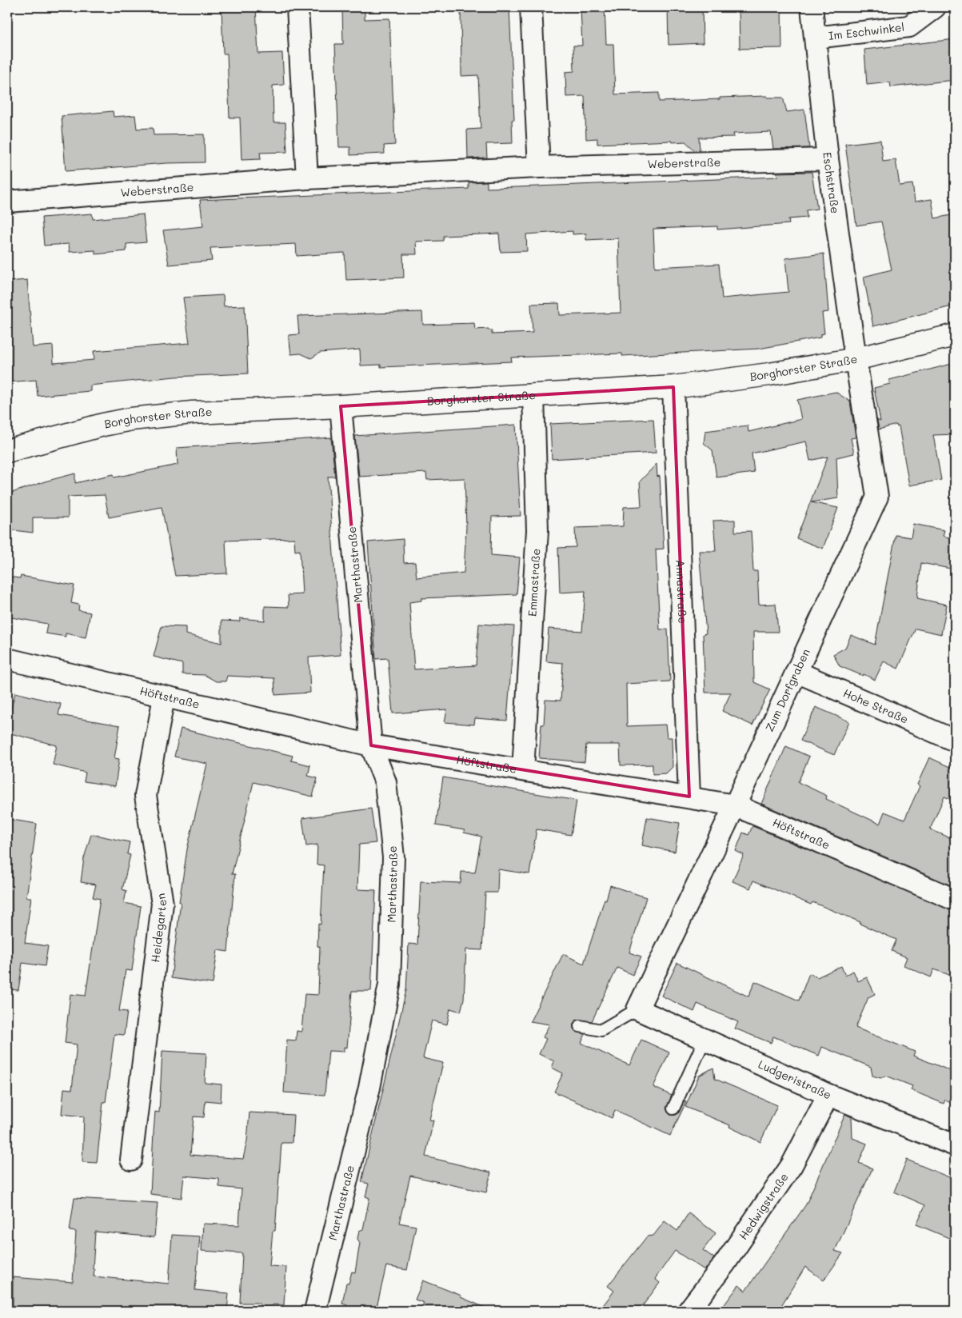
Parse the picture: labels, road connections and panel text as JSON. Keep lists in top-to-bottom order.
{
  "streets": {
    "main road": ["Borghorster Straße"],
    "street": [
      "Im Eschwinkel",
      "Weberstraße",
      "Eschstraße",
      "Marthastraße",
      "Emmastraße",
      "Annastraße",
      "Zum Dorfgraben",
      "Höftstraße",
      "Hohe Straße",
      "Heidegarten",
      "Ludgeristraße",
      "Hedwigstraße"
    ]
  },
  "crossings": [
    ["Im Eschwinkel", "Eschstraße"],
    ["Weberstraße", "Eschstraße"],
    ["Eschstraße", "Borghorster Straße"],
    ["Eschstraße", "Zum Dorfgraben"],
    ["Borghorster Straße", "Marthastraße"],
    ["Borghorster Straße", "Emmastraße"],
    ["Borghorster Straße", "Annastraße"],
    ["Borghorster Straße", "Zum Dorfgraben"],
    ["Marthastraße", "Höftstraße"],
    ["Emmastraße", "Höftstraße"],
    ["Annastraße", "Höftstraße"],
    ["Zum Dorfgraben", "Höftstraße"],
    ["Zum Dorfgraben", "Hohe Straße"],
    ["Zum Dorfgraben", "Ludgeristraße"],
    ["Höftstraße", "Heidegarten"],
    ["Ludgeristraße", "Hedwigstraße"]
  ]
}
